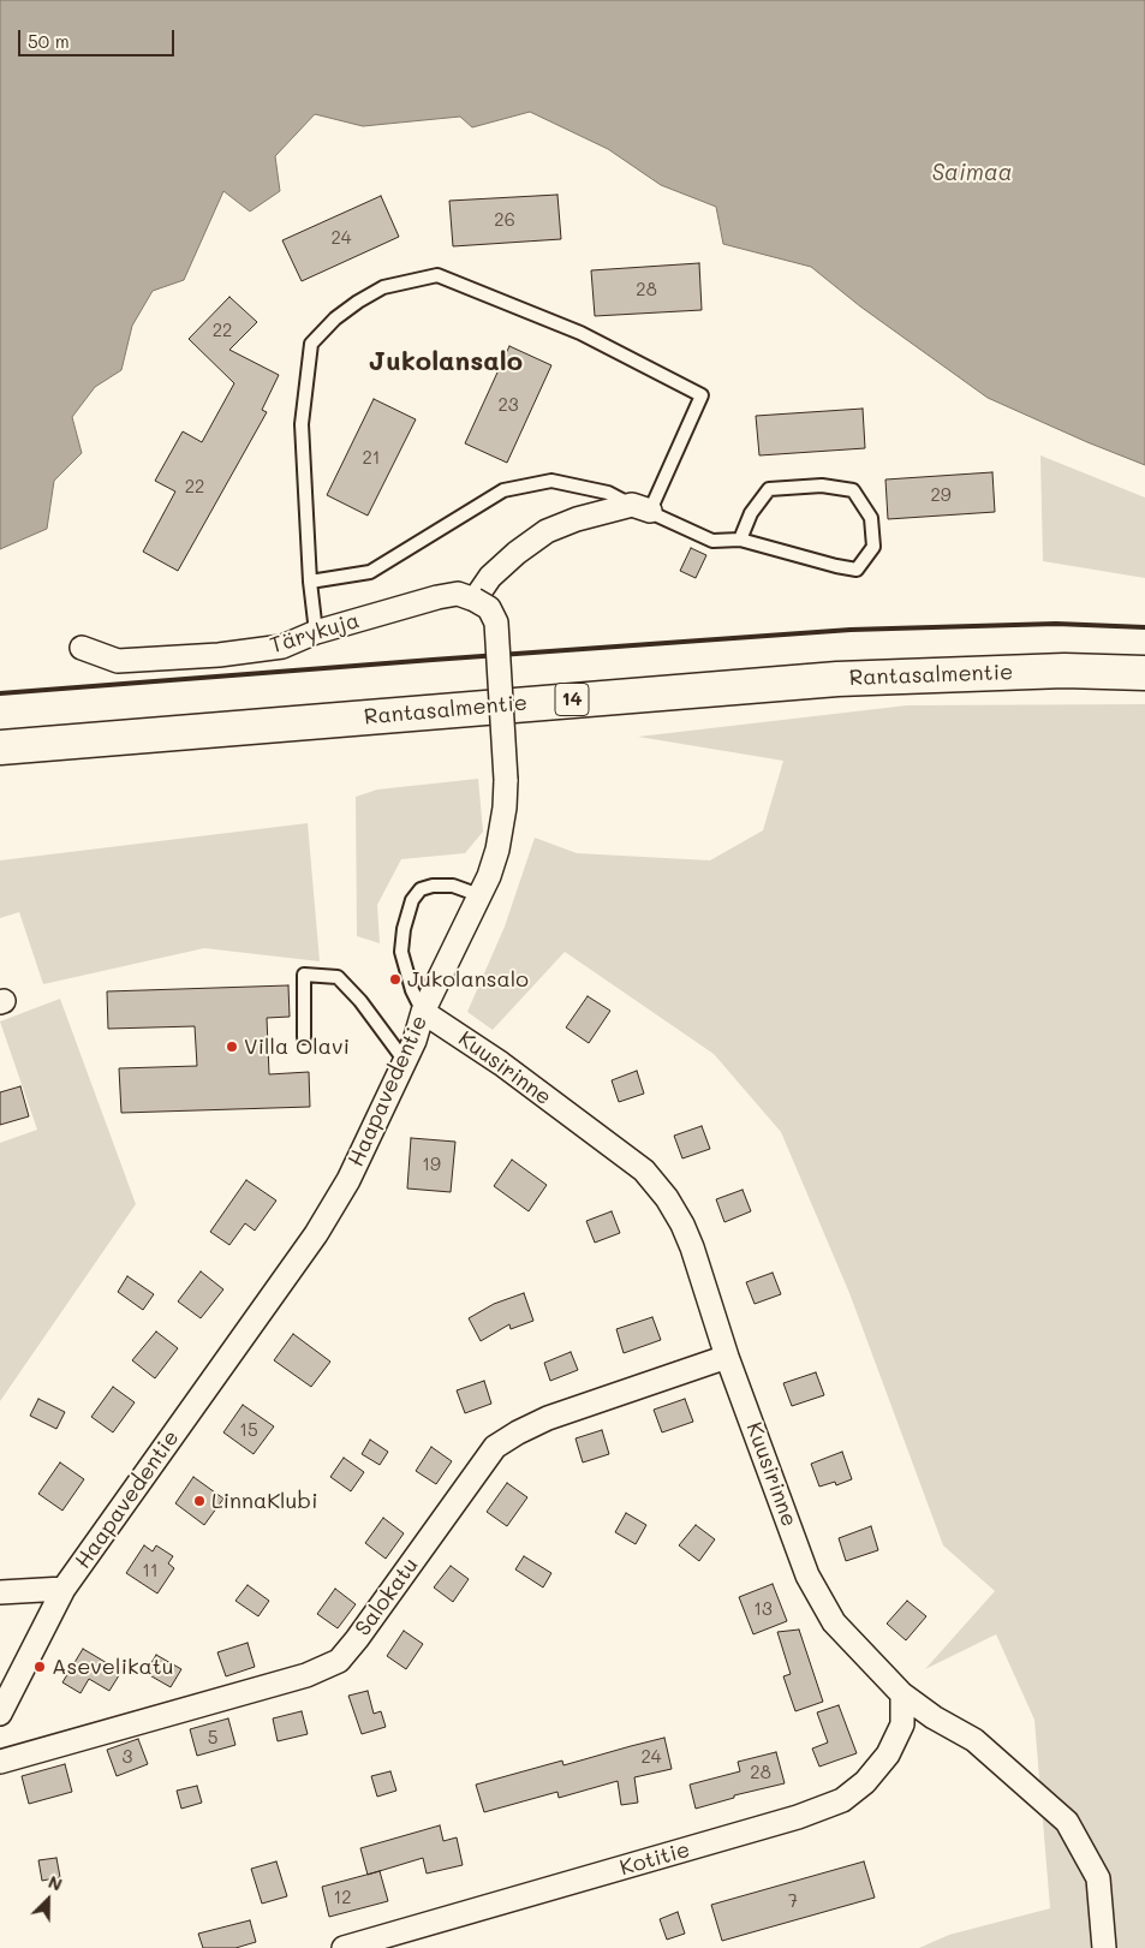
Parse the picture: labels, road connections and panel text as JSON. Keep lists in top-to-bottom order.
{
  "streets": {
    "highway": ["Rantasalmentie", "14"],
    "street": [
      "Tärykuja",
      "Kuusirinne",
      "Haapavedentie",
      "Salokatu",
      "Kotitie"
    ]
  },
  "crossings": [
    ["Tärykuja", "Haapavedentie"],
    ["Kuusirinne", "Haapavedentie"],
    ["Kuusirinne", "Salokatu"],
    ["Kuusirinne", "Kotitie"]
  ],
  "districts": ["Jukolansalo"],
  "water": ["Saimaa"],
  "places": [
    "Jukolansalo",
    "Villa Olavi",
    "LinnaKlubi",
    "Asevelikatu"
  ],
  "house_numbers": [
    "26",
    "24",
    "28",
    "22",
    "23",
    "21",
    "22",
    "29",
    "19",
    "15",
    "11",
    "13",
    "5",
    "3",
    "24",
    "28",
    "12",
    "7"
  ],
  "scale_bar": "50 m",
  "north": "top right"
}
